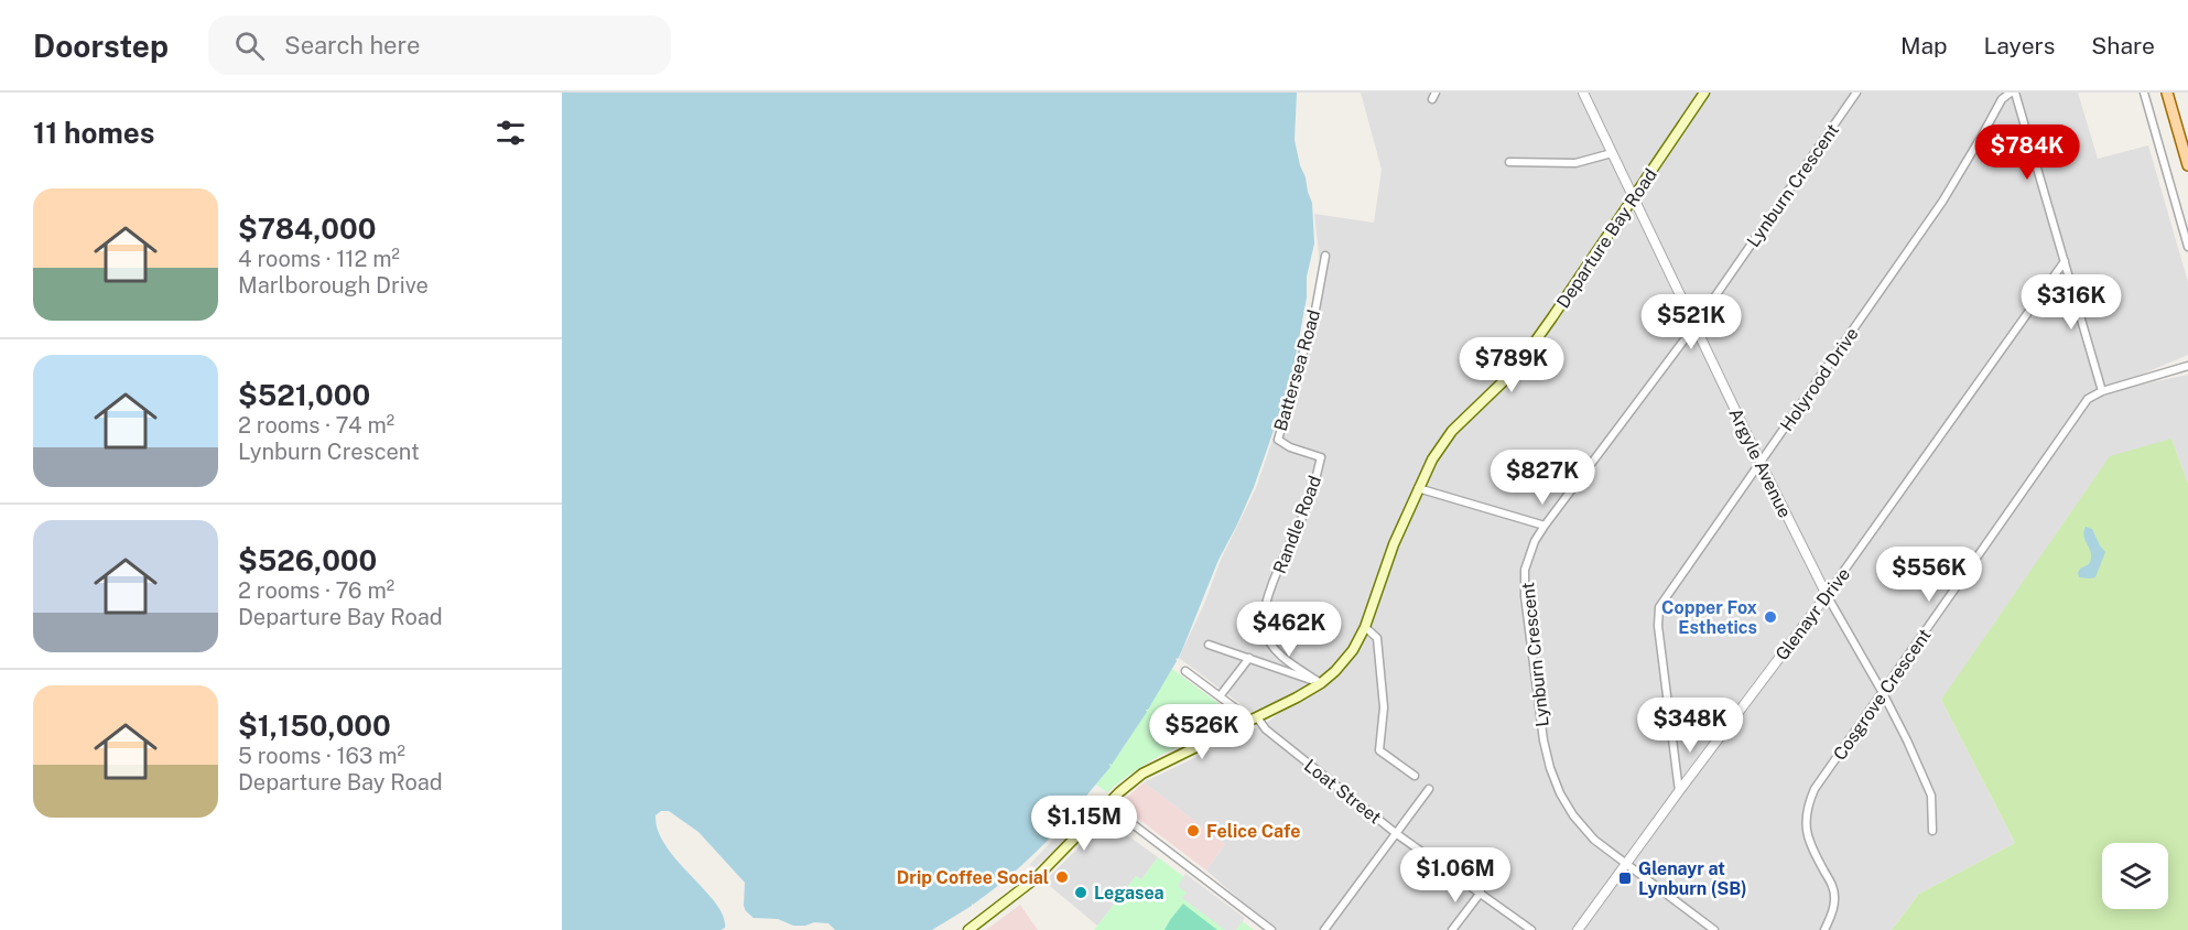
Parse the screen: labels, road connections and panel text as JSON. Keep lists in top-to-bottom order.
{
  "streets": {
    "main road": ["Departure Bay Road"],
    "street": [
      "Lynburn Crescent",
      "Battersea Road",
      "Holyrood Drive",
      "Argyle Avenue",
      "Randle Road",
      "Glenayr Drive",
      "Cosgrove Crescent",
      "Loat Street"
    ]
  },
  "crossings": [
    ["Lynburn Crescent", "Argyle Avenue"],
    ["Lynburn Crescent", "Glenayr Drive"],
    ["Departure Bay Road", "Argyle Avenue"],
    ["Departure Bay Road", "Randle Road"],
    ["Departure Bay Road", "Loat Street"],
    ["Battersea Road", "Randle Road"],
    ["Holyrood Drive", "Argyle Avenue"],
    ["Holyrood Drive", "Glenayr Drive"],
    ["Argyle Avenue", "Glenayr Drive"],
    ["Argyle Avenue", "Cosgrove Crescent"]
  ],
  "places": {
    "other": [
      "Copper Fox Esthetics",
      "Felice Cafe",
      "Drip Coffee Social",
      "Legasea"
    ],
    "transit": ["Glenayr at Lynburn (SB)"]
  },
  "page": {
    "header": "Doorstep",
    "search": "Search here",
    "nav": ["Map", "Layers", "Share"],
    "heading": "11 homes",
    "price": [
      "$784K",
      "$316K",
      "$521K",
      "$789K",
      "$827K",
      "$556K",
      "$462K",
      "$348K",
      "$526K",
      "$1.15M",
      "$1.06M"
    ],
    "list": [
      {
        "name": "$784,000",
        "note": "4 rooms · 112 m² · Marlborough Drive"
      },
      {
        "name": "$521,000",
        "note": "2 rooms · 74 m² · Lynburn Crescent"
      },
      {
        "name": "$526,000",
        "note": "2 rooms · 76 m² · Departure Bay Road"
      },
      {
        "name": "$1,150,000",
        "note": "5 rooms · 163 m² · Departure Bay Road"
      }
    ]
  }
}
